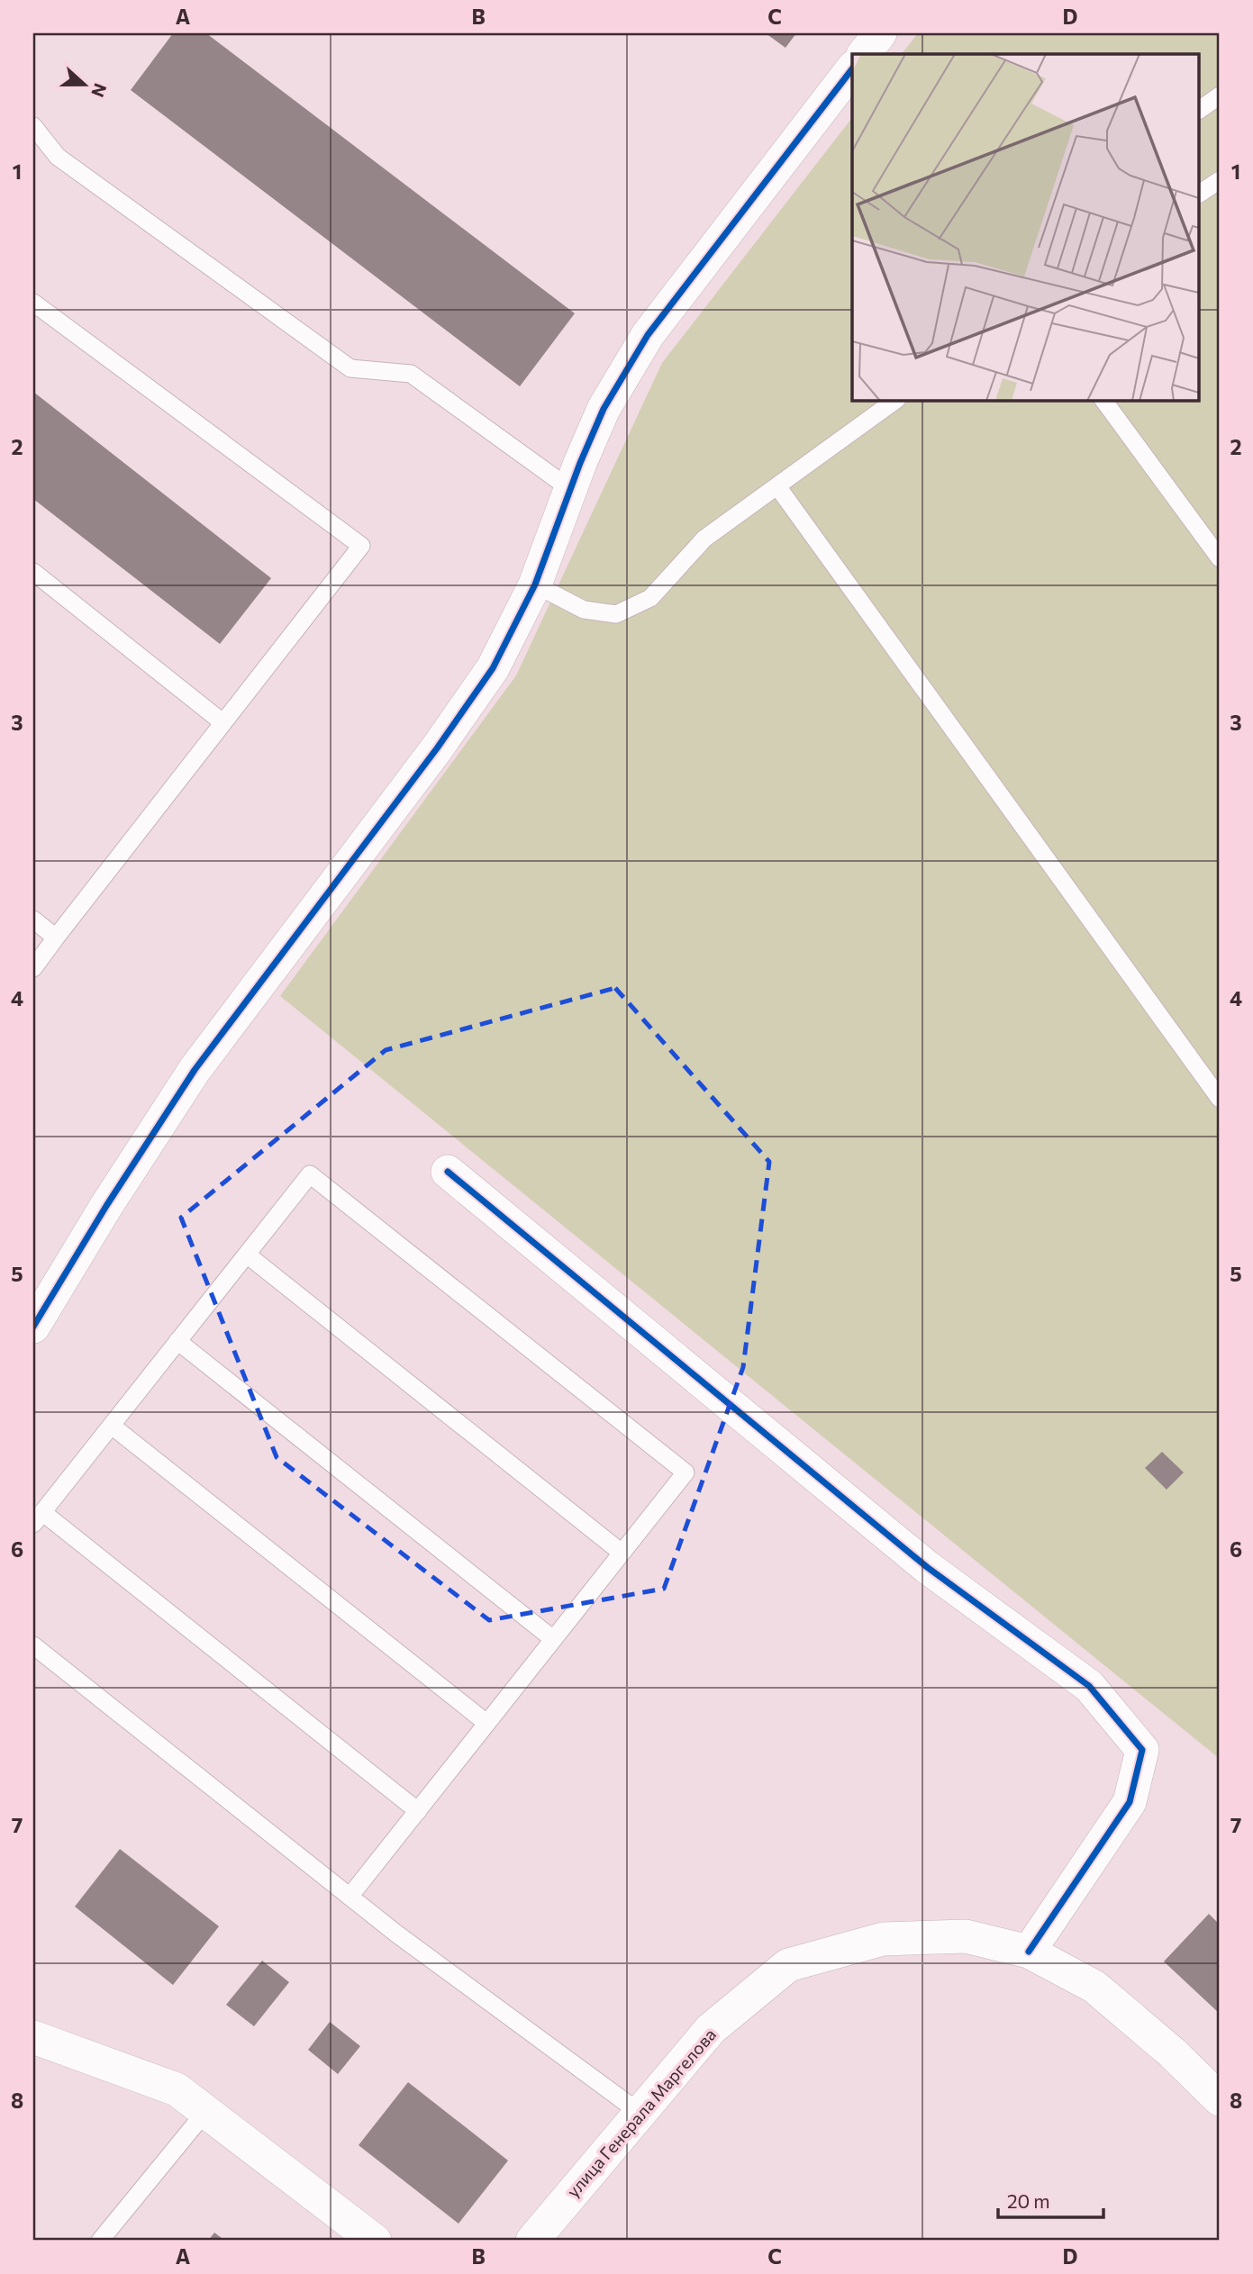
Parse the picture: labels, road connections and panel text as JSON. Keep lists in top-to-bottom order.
{
  "streets": {
    "street": ["улица Генерала Маргелова"]
  },
  "scale_bar": "20 m",
  "north": "right",
  "grid": {
    "columns": [
      "A",
      "B",
      "C",
      "D"
    ],
    "rows": [
      "1",
      "2",
      "3",
      "4",
      "5",
      "6",
      "7",
      "8"
    ]
  }
}
